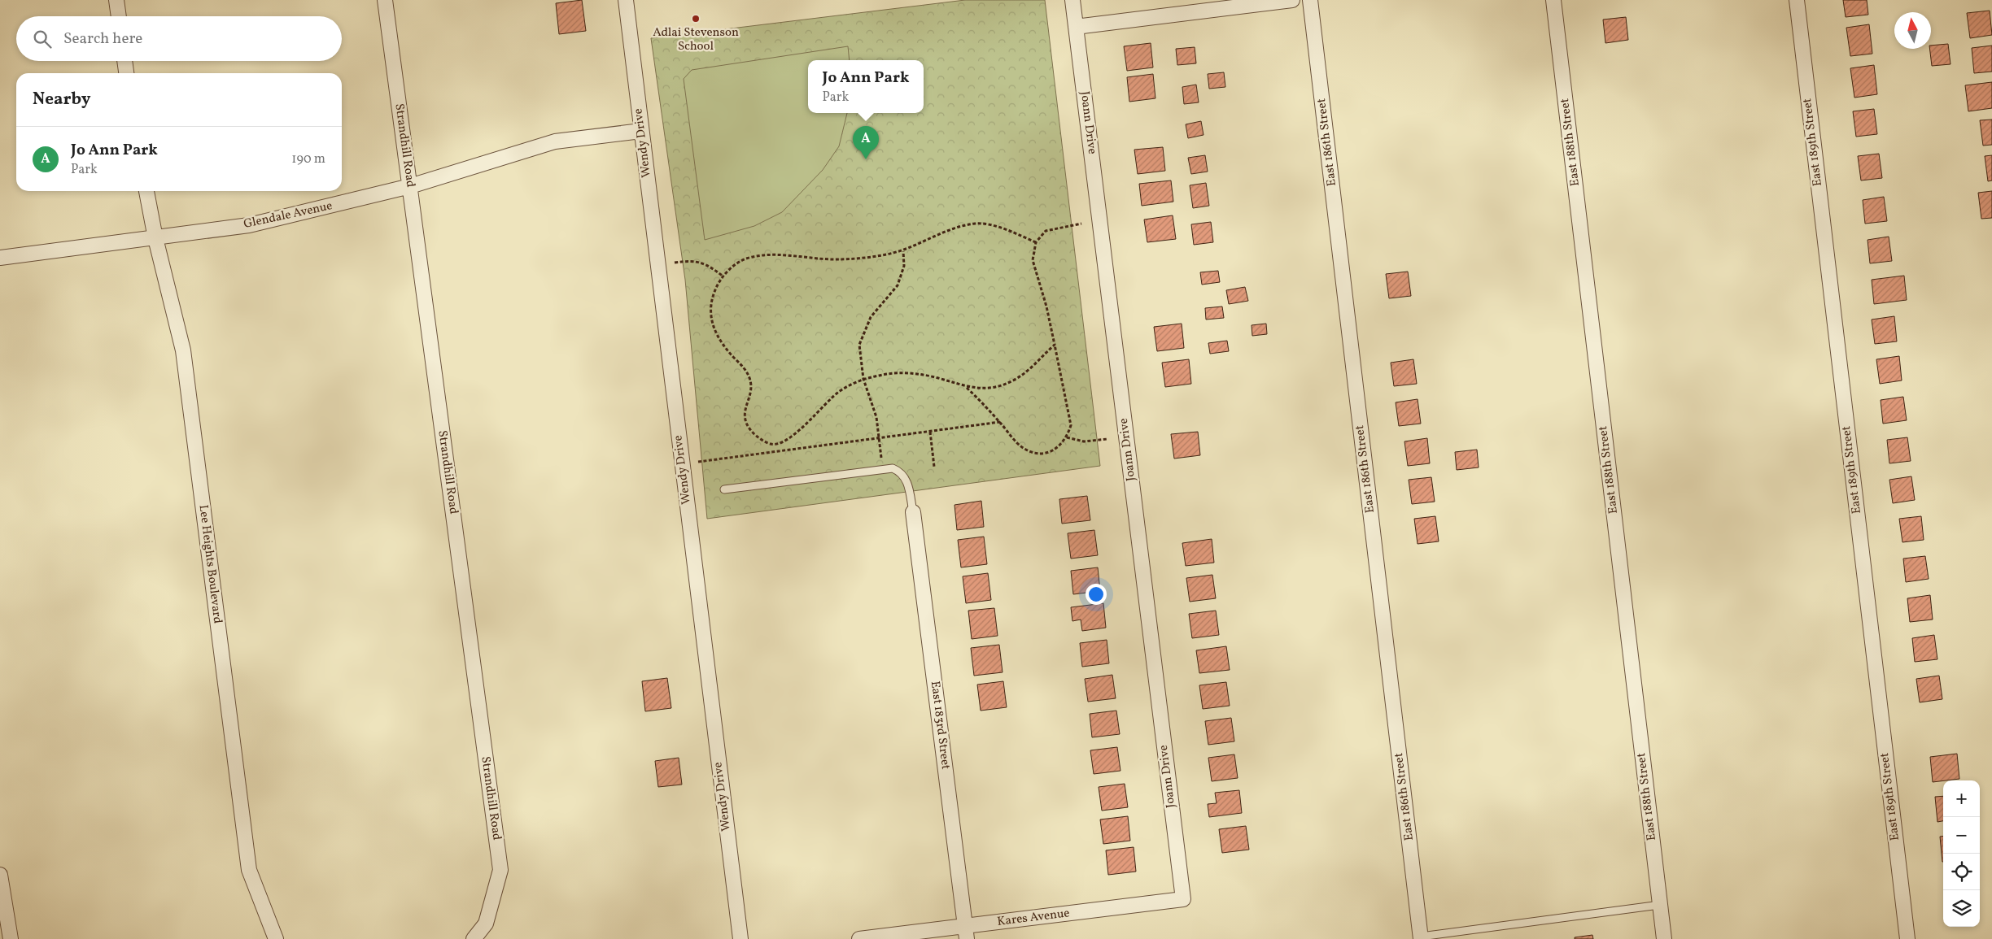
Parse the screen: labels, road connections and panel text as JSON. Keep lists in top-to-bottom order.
{
  "streets": {
    "street": [
      "Joann Drive",
      "East 186th Street",
      "East 188th Street",
      "East 189th Street",
      "Wendy Drive",
      "Strandhill Road",
      "Glendale Avenue",
      "Lee Heights Boulevard",
      "East 183rd Street",
      "Kares Avenue"
    ]
  },
  "crossings": [
    ["Joann Drive", "Kares Avenue"],
    ["Wendy Drive", "Glendale Avenue"],
    ["Strandhill Road", "Glendale Avenue"],
    ["Glendale Avenue", "Lee Heights Boulevard"],
    ["East 183rd Street", "Kares Avenue"]
  ],
  "places": ["Adlai Stevenson School"],
  "north": "top",
  "page": {
    "search": "Search here",
    "popup": ["Jo Ann Park", "Park"],
    "heading": "Nearby",
    "pins": "A",
    "list": [
      {
        "mark": "A",
        "name": "Jo Ann Park",
        "note": "Park",
        "value": "190 m"
      }
    ],
    "map_buttons": ["+", "−"]
  }
}
